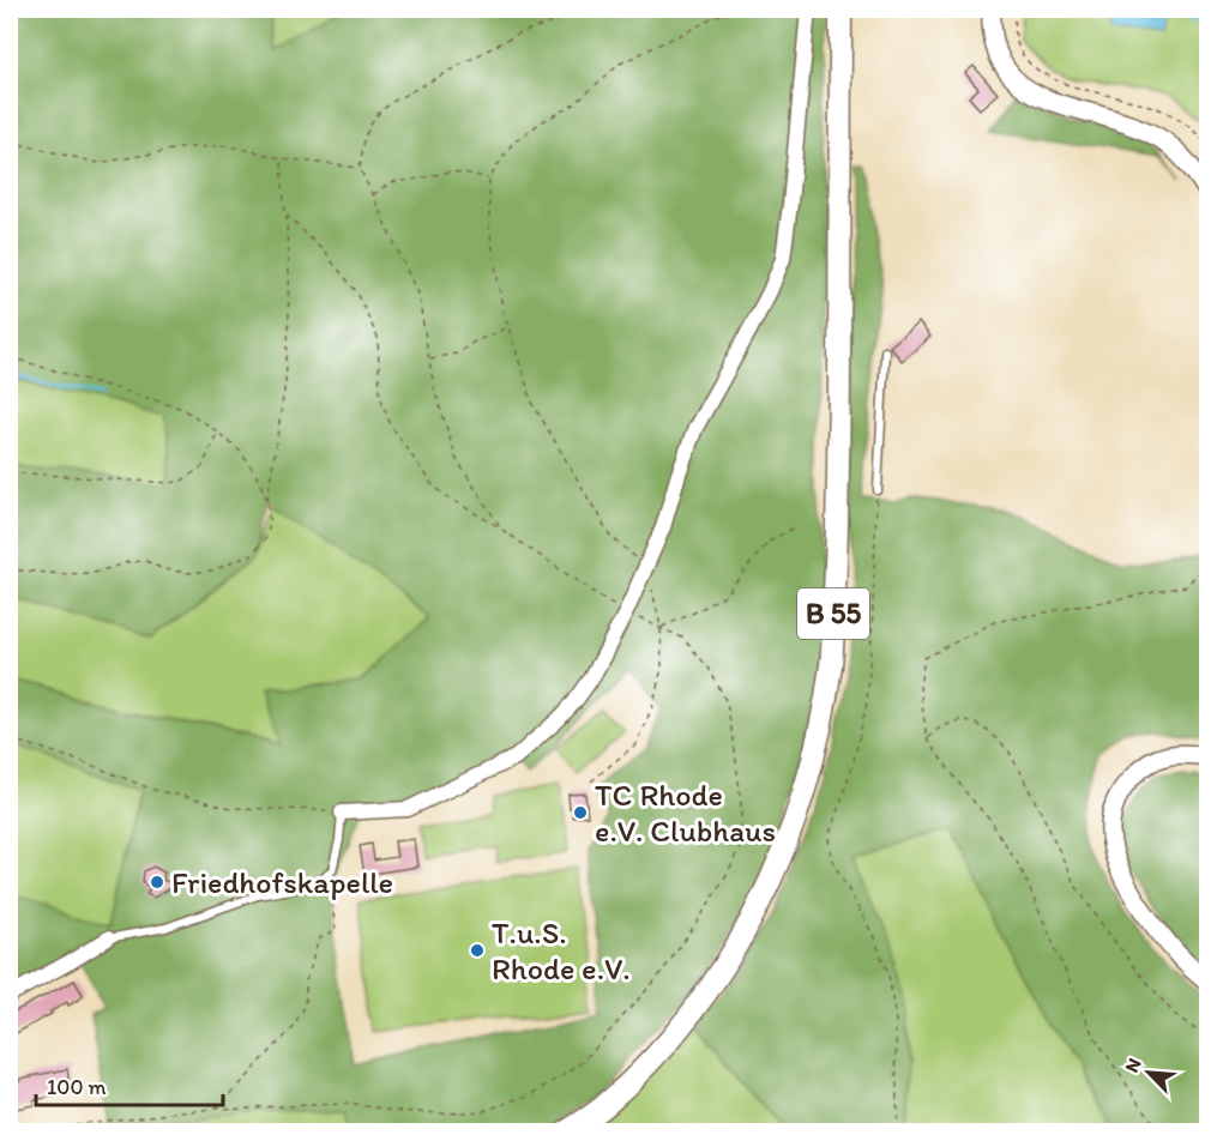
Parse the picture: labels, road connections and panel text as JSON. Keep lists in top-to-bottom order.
{
  "streets": {
    "main road": ["B 55"]
  },
  "places": ["TC Rhode e.V. Clubhaus", "Friedhofskapelle", "T.u.S. Rhode e.V."],
  "scale_bar": "100 m",
  "north": "top left"
}
